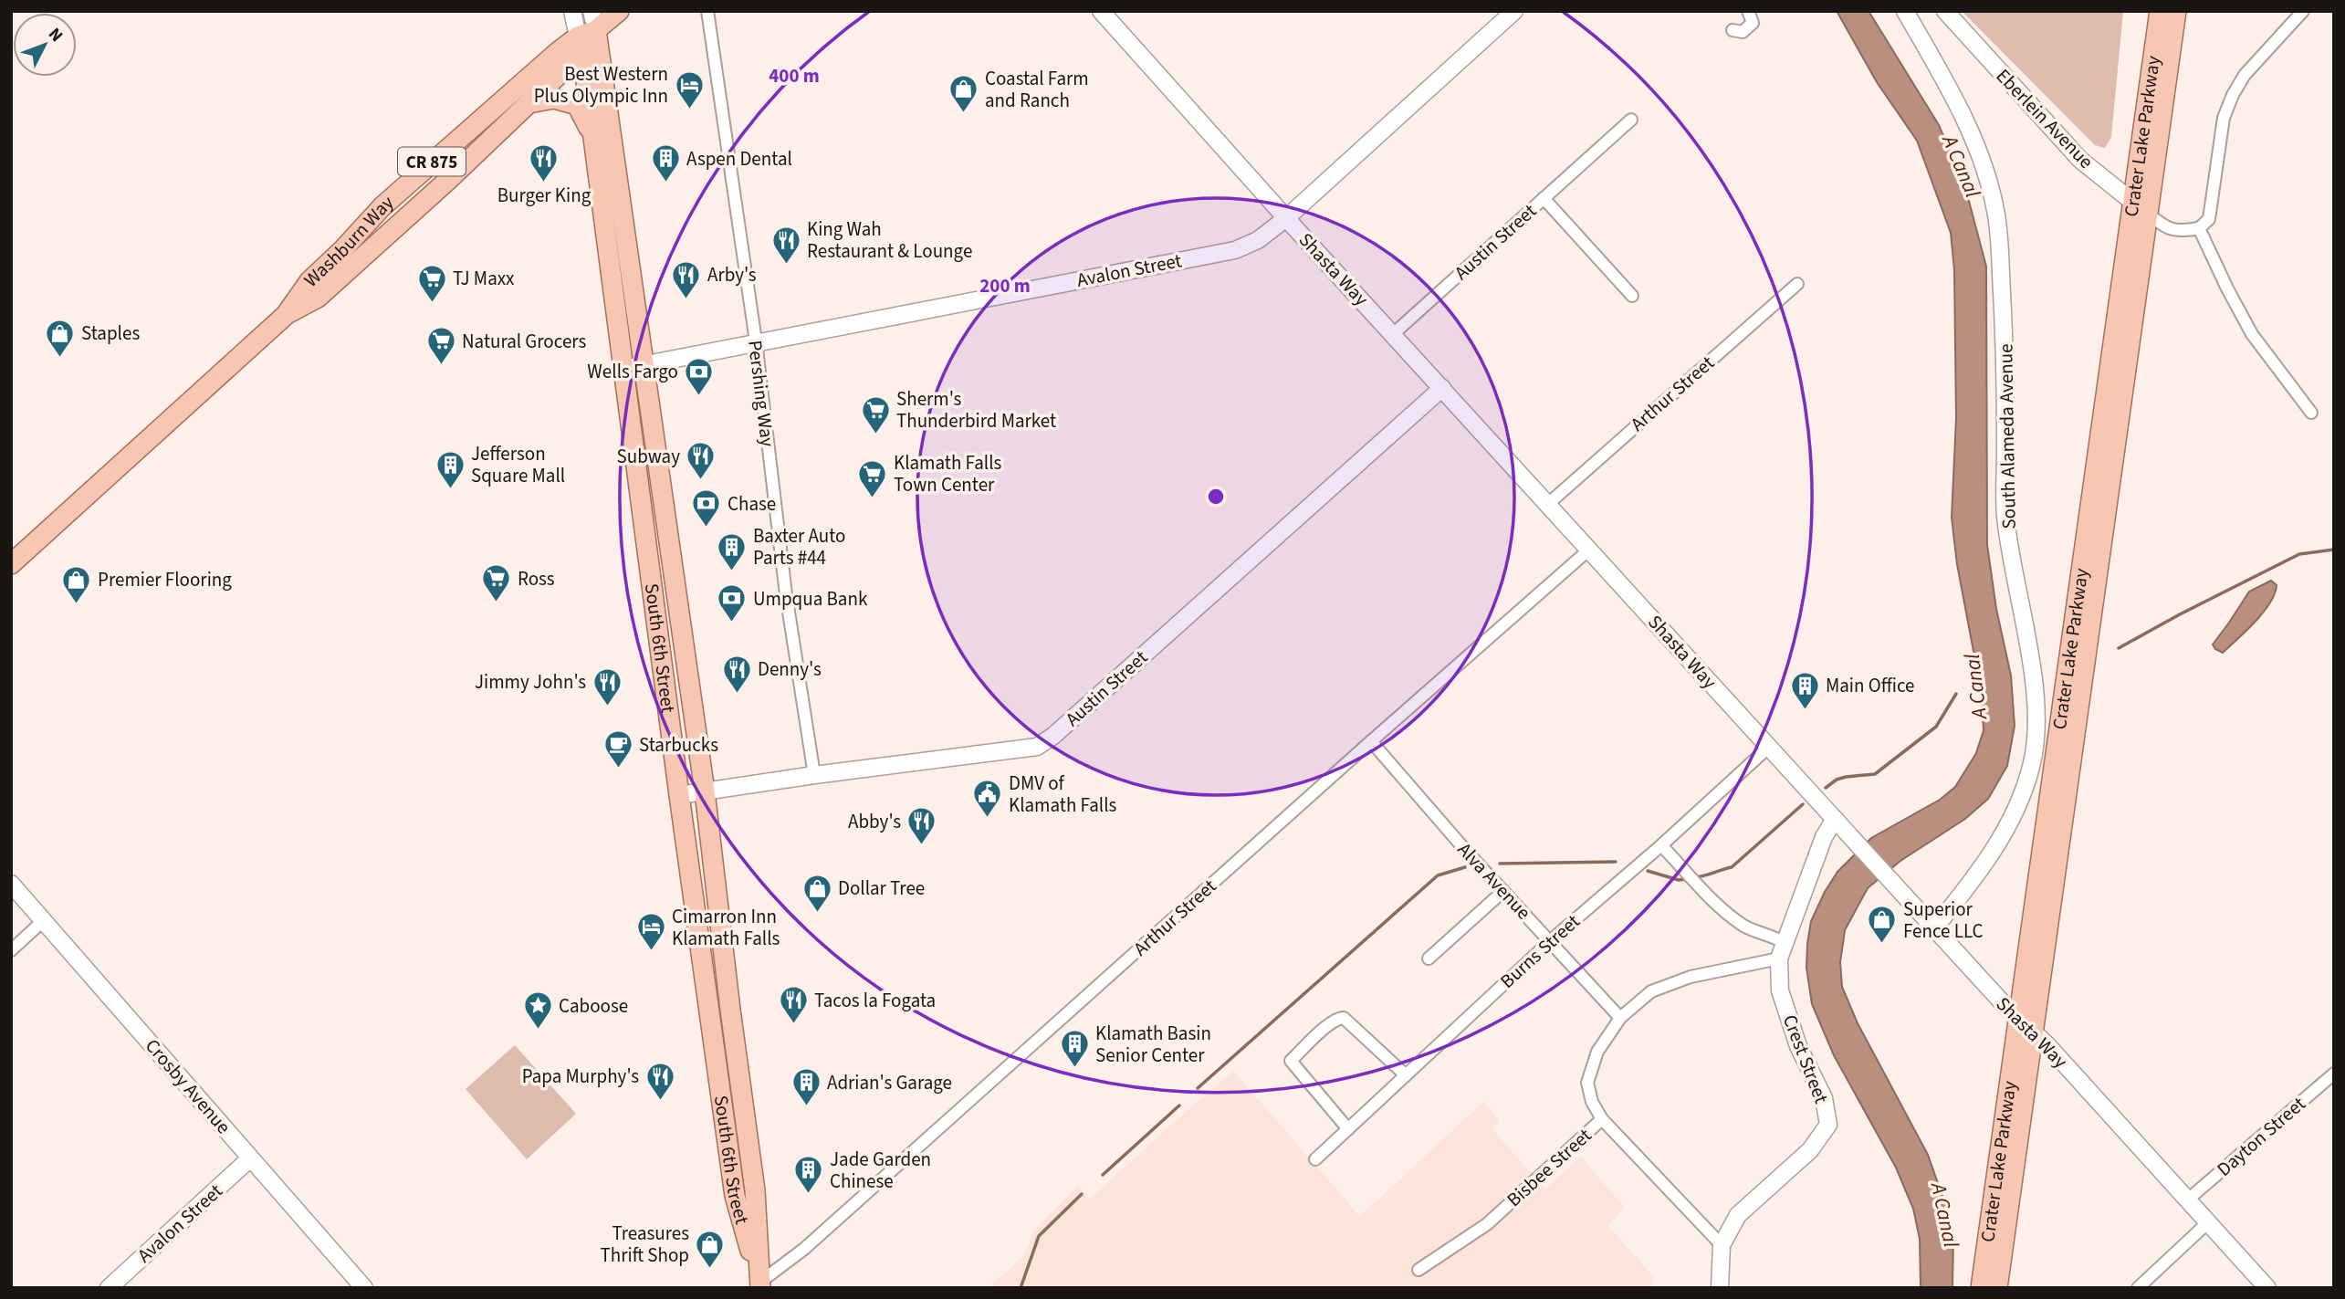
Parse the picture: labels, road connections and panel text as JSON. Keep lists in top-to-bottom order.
{
  "streets": {
    "main road": [
      "Crater Lake Parkway",
      "CR 875",
      "Washburn Way",
      "South 6th Street"
    ],
    "street": [
      "Eberlein Avenue",
      "Austin Street",
      "Shasta Way",
      "Avalon Street",
      "Pershing Way",
      "Arthur Street",
      "South Alameda Avenue",
      "Alva Avenue",
      "Burns Street",
      "Crest Street",
      "Crosby Avenue",
      "Dayton Street",
      "Bisbee Street"
    ]
  },
  "crossings": [
    ["Eberlein Avenue", "Crater Lake Parkway"],
    ["Crater Lake Parkway", "Shasta Way"],
    ["Austin Street", "Shasta Way"],
    ["Austin Street", "Pershing Way"],
    ["Austin Street", "South 6th Street"],
    ["Washburn Way", "South 6th Street"],
    ["Shasta Way", "Avalon Street"],
    ["Shasta Way", "Arthur Street"],
    ["Shasta Way", "South Alameda Avenue"],
    ["Shasta Way", "Burns Street"],
    ["Shasta Way", "Crest Street"],
    ["Shasta Way", "Dayton Street"],
    ["Avalon Street", "Pershing Way"],
    ["Avalon Street", "South 6th Street"],
    ["Avalon Street", "Crosby Avenue"],
    ["Arthur Street", "South 6th Street"],
    ["Arthur Street", "Alva Avenue"],
    ["Alva Avenue", "Burns Street"],
    ["Alva Avenue", "Bisbee Street"],
    ["Crest Street", "Bisbee Street"]
  ],
  "water": ["A Canal"],
  "places": {
    "hotel": ["Best Western Plus Olympic Inn", "Cimarron Inn Klamath Falls"],
    "shop": [
      "Coastal Farm and Ranch",
      "Staples",
      "Premier Flooring",
      "Dollar Tree",
      "Superior Fence LLC",
      "Treasures Thrift Shop"
    ],
    "restaurant": [
      "Burger King",
      "King Wah Restaurant & Lounge",
      "Arby's",
      "Subway",
      "Denny's",
      "Jimmy John's",
      "Abby's",
      "Tacos la Fogata",
      "Papa Murphy's"
    ],
    "building": [
      "Aspen Dental",
      "Jefferson Square Mall",
      "Baxter Auto Parts #44",
      "Main Office",
      "Klamath Basin Senior Center",
      "Adrian's Garage",
      "Jade Garden Chinese"
    ],
    "supermarket": [
      "TJ Maxx",
      "Natural Grocers",
      "Sherm's Thunderbird Market",
      "Klamath Falls Town Center",
      "Ross"
    ],
    "bank": ["Wells Fargo", "Chase", "Umpqua Bank"],
    "cafe": ["Starbucks"],
    "public building": ["DMV of Klamath Falls"],
    "place": ["Caboose"]
  },
  "north": "top right",
  "rings": ["400 m", "200 m"]
}
